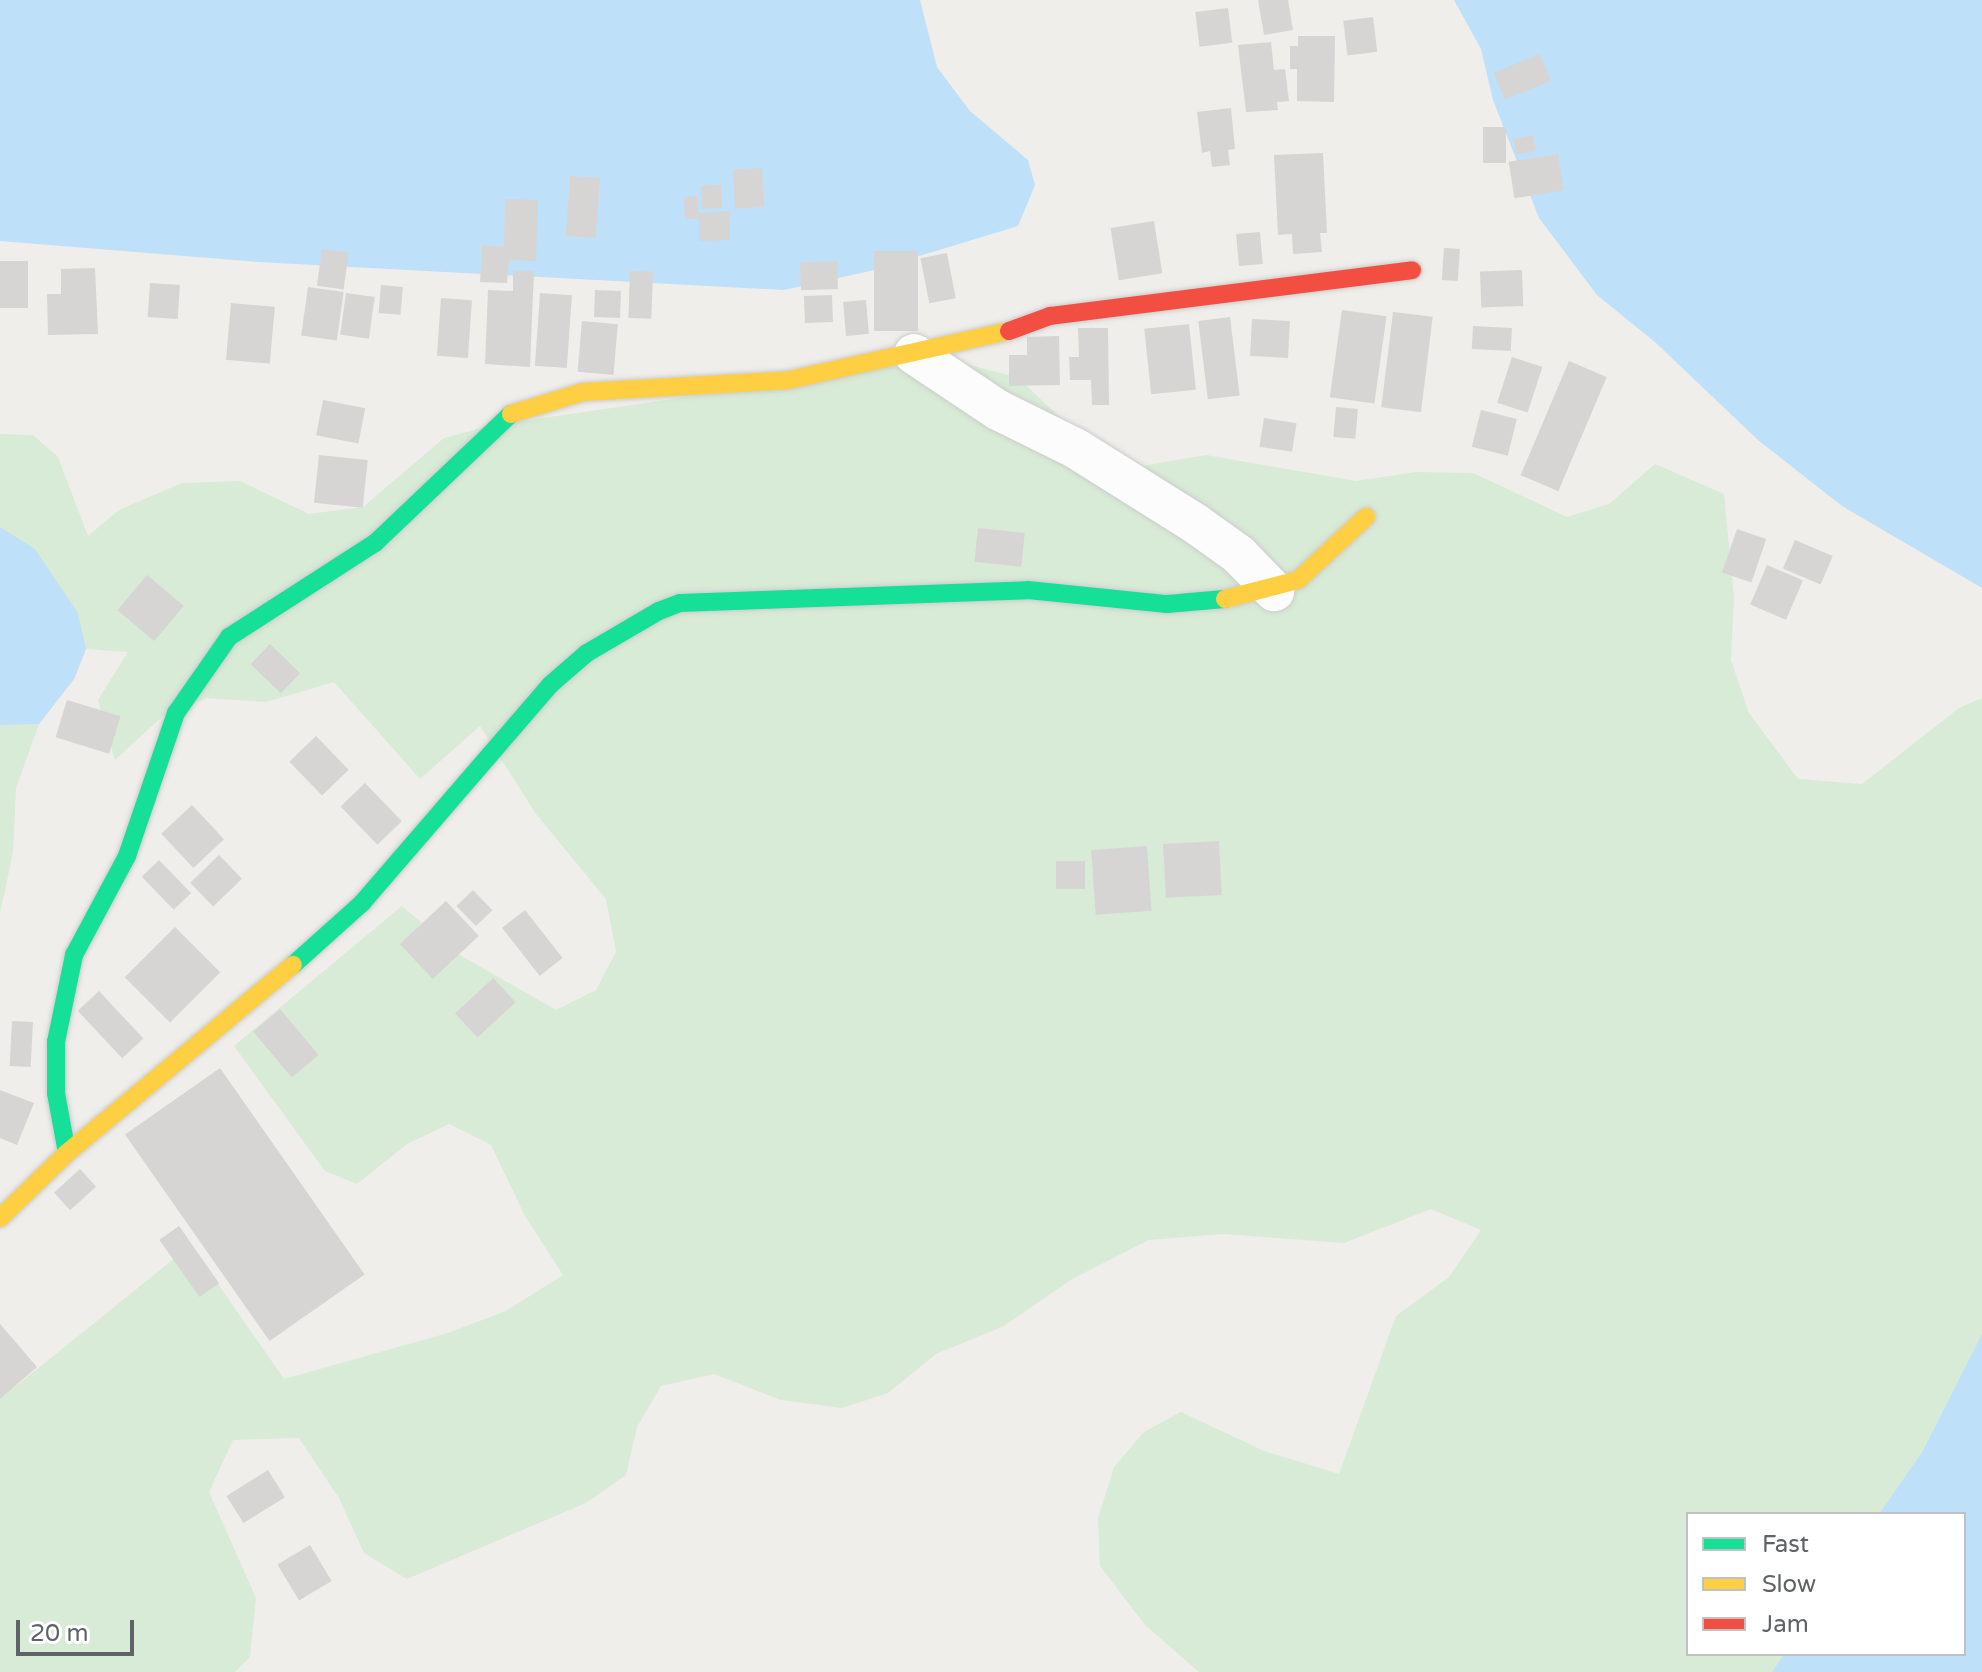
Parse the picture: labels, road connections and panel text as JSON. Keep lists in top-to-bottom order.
{
  "legend": ["Fast", "Slow", "Jam"],
  "scale_bar": "20 m"
}
